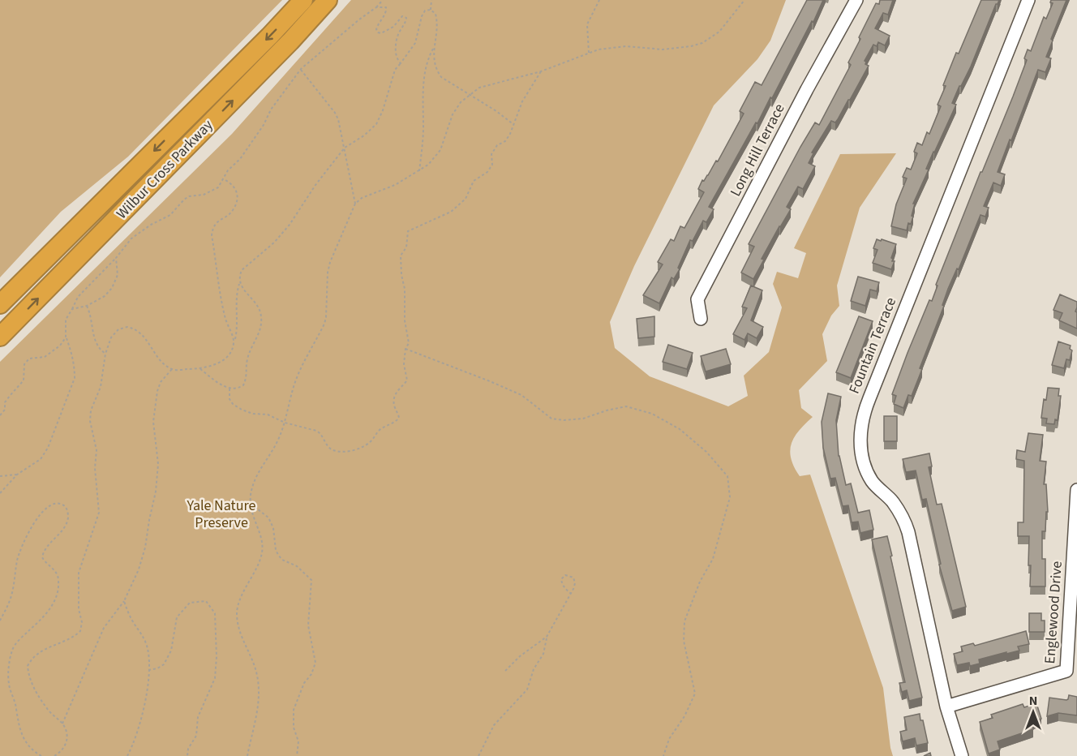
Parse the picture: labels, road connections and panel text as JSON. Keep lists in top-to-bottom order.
{
  "streets": {
    "highway": ["Wilbur Cross Parkway"],
    "street": ["Long Hill Terrace", "Fountain Terrace", "Englewood Drive"]
  },
  "crossings": [
    ["Fountain Terrace", "Englewood Drive"]
  ],
  "parks": ["Yale Nature Preserve"],
  "north": "top"
}
